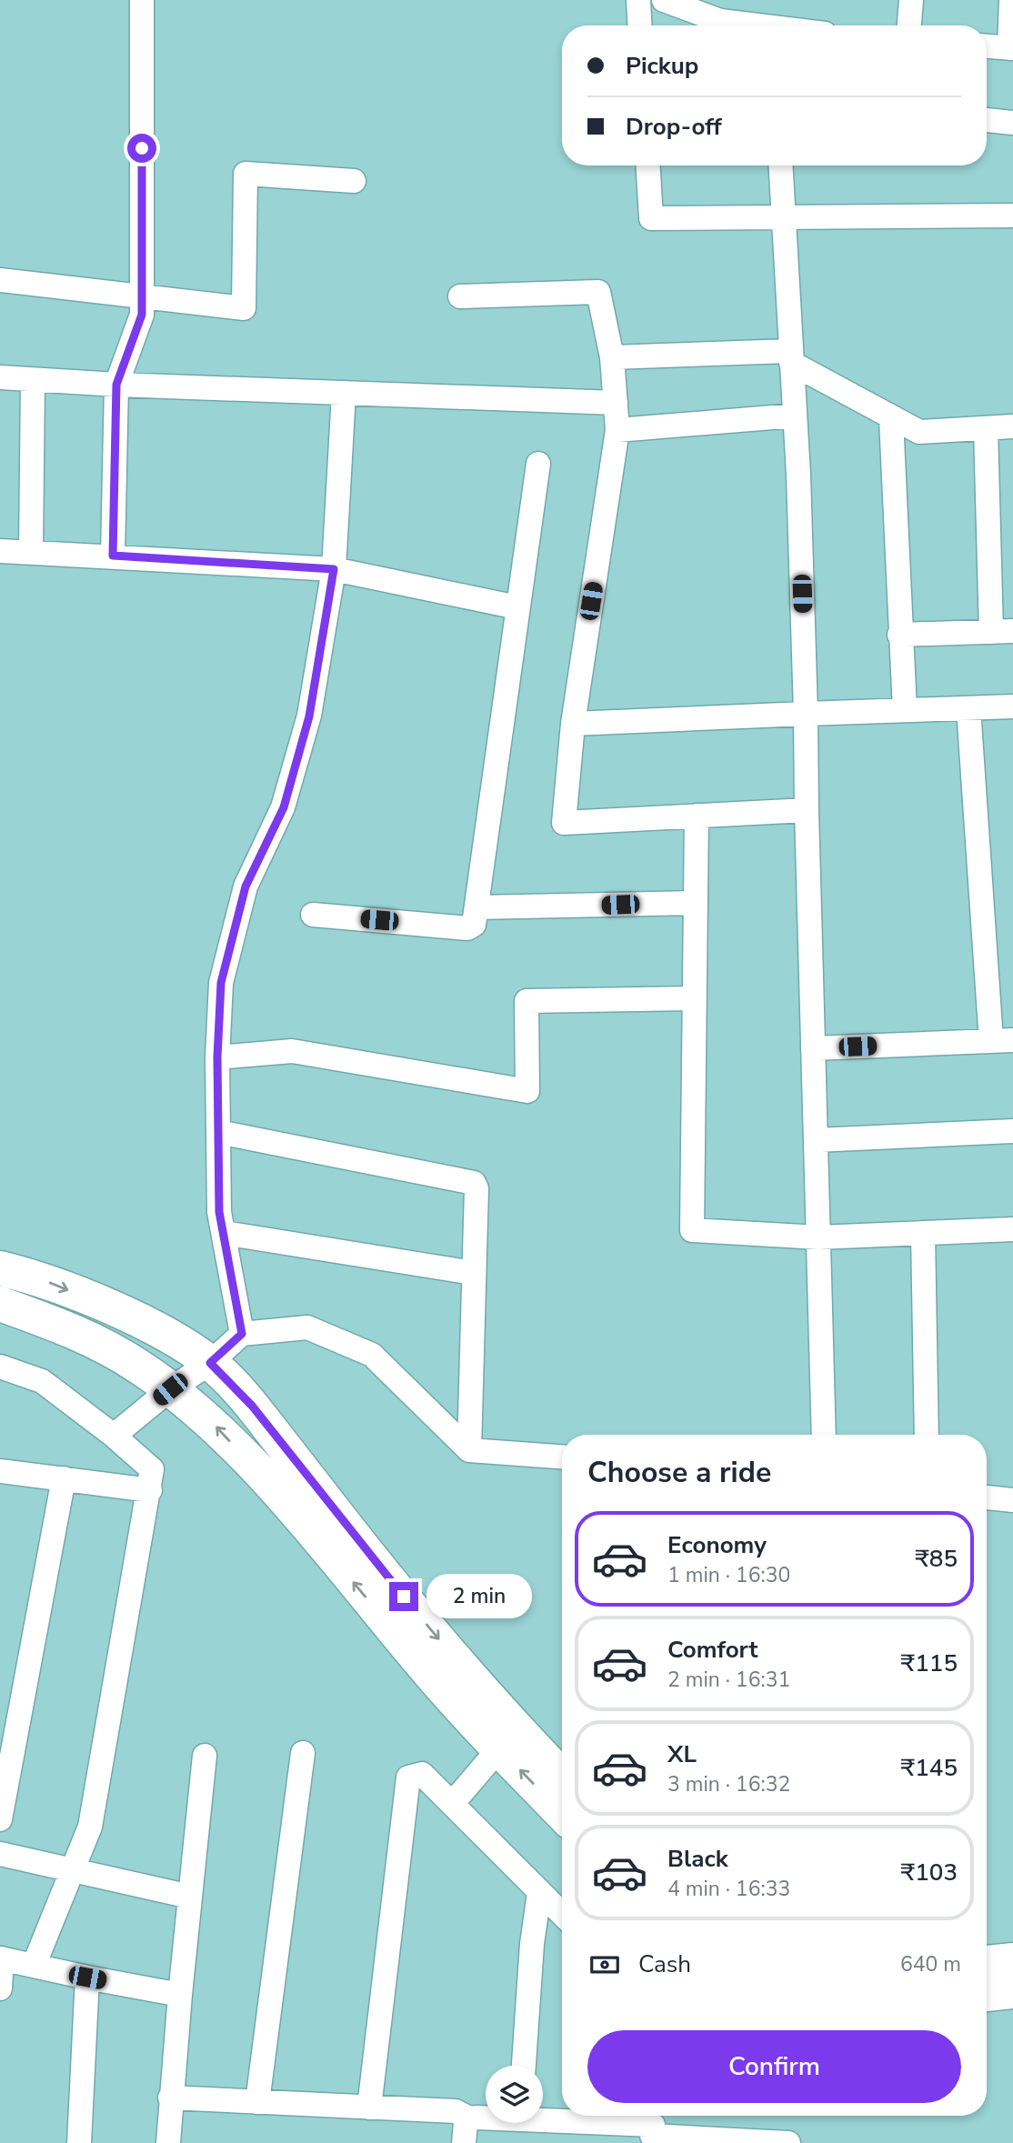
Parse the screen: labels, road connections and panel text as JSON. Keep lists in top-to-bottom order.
{
  "page": {
    "banner": ["Pickup", "Drop-off"],
    "heading": "Choose a ride",
    "list": [
      {
        "name": "Economy",
        "note": "1 min · 16:30",
        "value": "₹85"
      },
      {
        "name": "Comfort",
        "note": "2 min · 16:31",
        "value": "₹115"
      },
      {
        "name": "XL",
        "note": "3 min · 16:32",
        "value": "₹145"
      },
      {
        "name": "Black",
        "note": "4 min · 16:33",
        "value": "₹103"
      }
    ],
    "bubble": "2 min",
    "pay": ["Cash", "640 m"],
    "buttons": "Confirm"
  }
}
